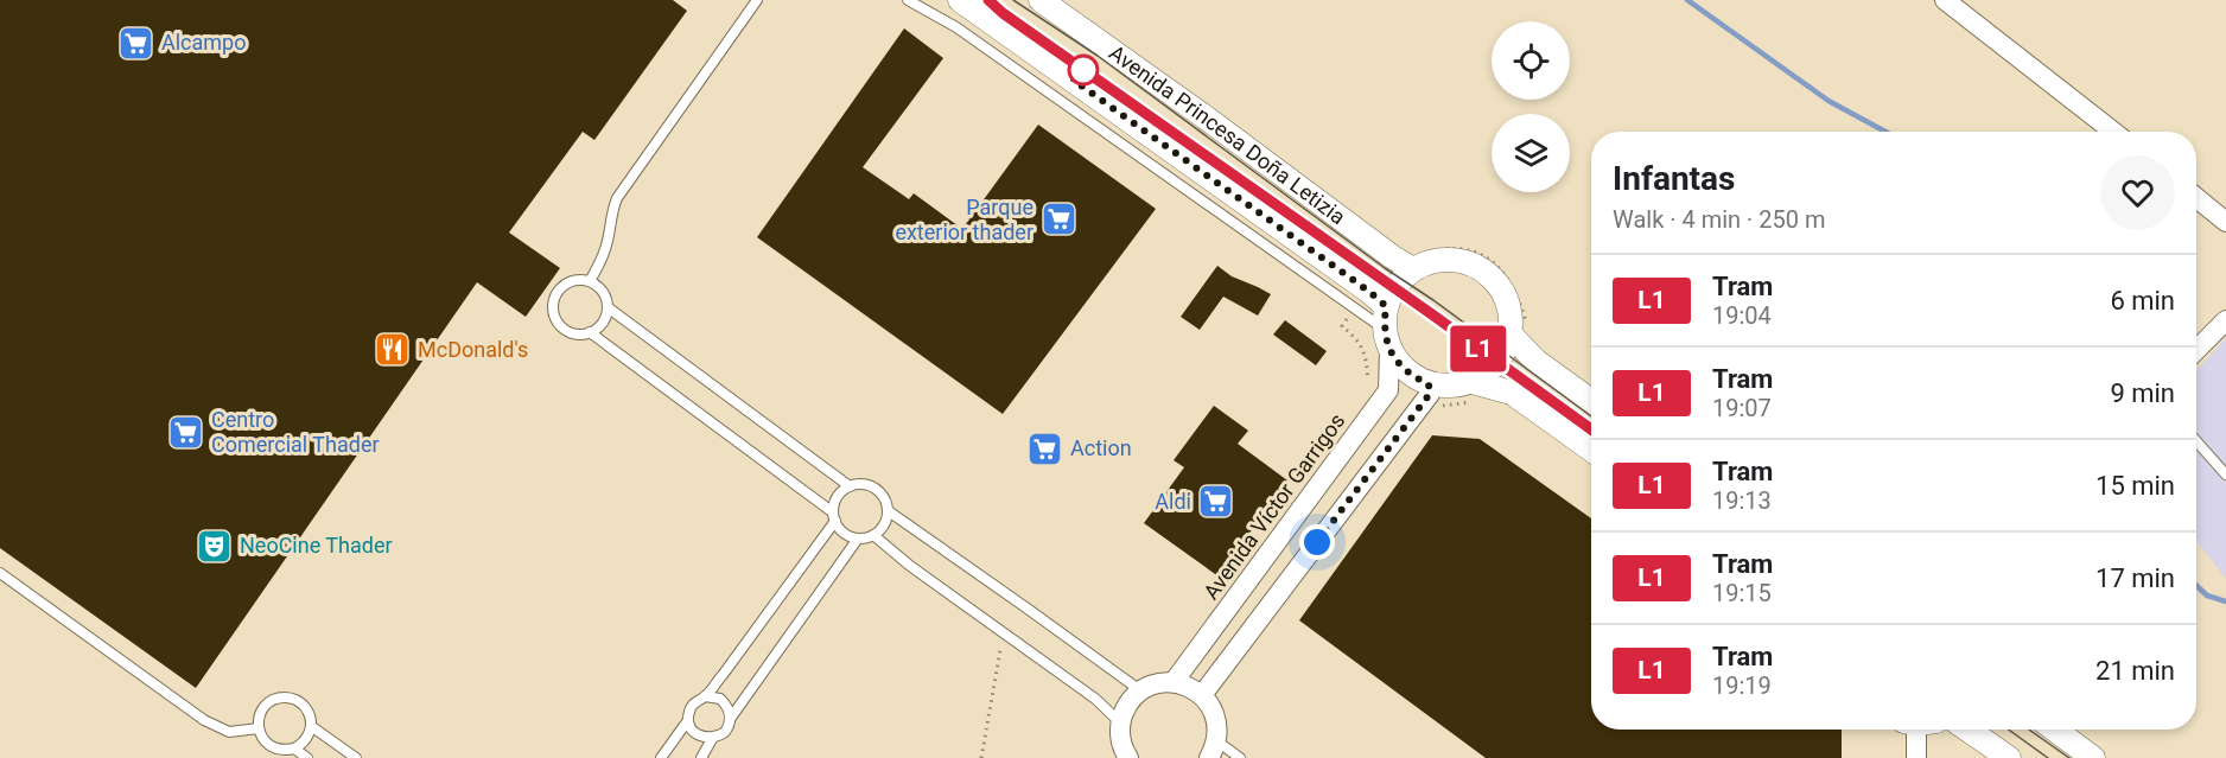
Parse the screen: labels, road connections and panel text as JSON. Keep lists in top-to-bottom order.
{
  "streets": {
    "street": ["Avenida Princesa Doña Letizia", "Avenida Víctor Garrigos"]
  },
  "crossings": [
    ["Avenida Princesa Doña Letizia", "Avenida Víctor Garrigos"]
  ],
  "places": {
    "supermarket": [
      "Alcampo",
      "Parque exterior thader",
      "Centro Comercial Thader",
      "Action",
      "Aldi"
    ],
    "restaurant": ["McDonald's"],
    "theatre": ["NeoCine Thader"]
  },
  "lines": ["tram line L1"],
  "page": {
    "on_map": "L1",
    "heading": ["Infantas", "Walk · 4 min · 250 m"],
    "list": [
      {
        "mark": "L1",
        "name": "Tram",
        "note": "19:04",
        "value": "6 min"
      },
      {
        "mark": "L1",
        "name": "Tram",
        "note": "19:07",
        "value": "9 min"
      },
      {
        "mark": "L1",
        "name": "Tram",
        "note": "19:13",
        "value": "15 min"
      },
      {
        "mark": "L1",
        "name": "Tram",
        "note": "19:15",
        "value": "17 min"
      },
      {
        "mark": "L1",
        "name": "Tram",
        "note": "19:19",
        "value": "21 min"
      }
    ]
  }
}
